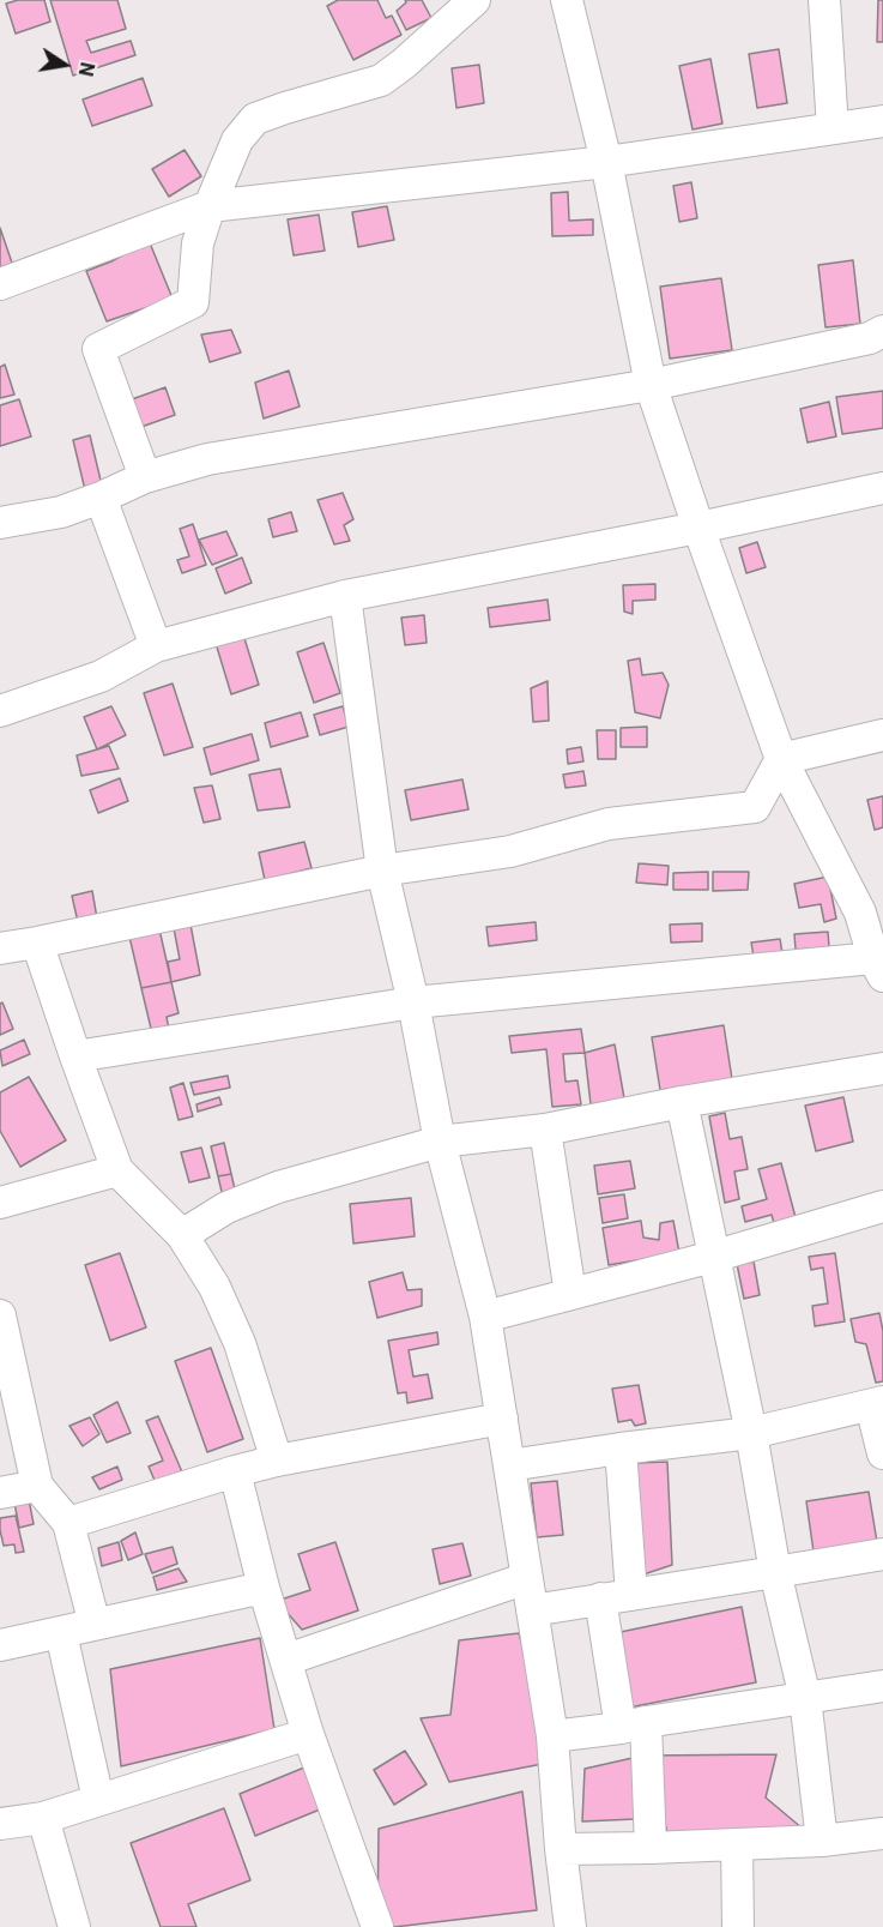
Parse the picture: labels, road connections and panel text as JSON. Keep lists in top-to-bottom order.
{
  "north": "right"
}
